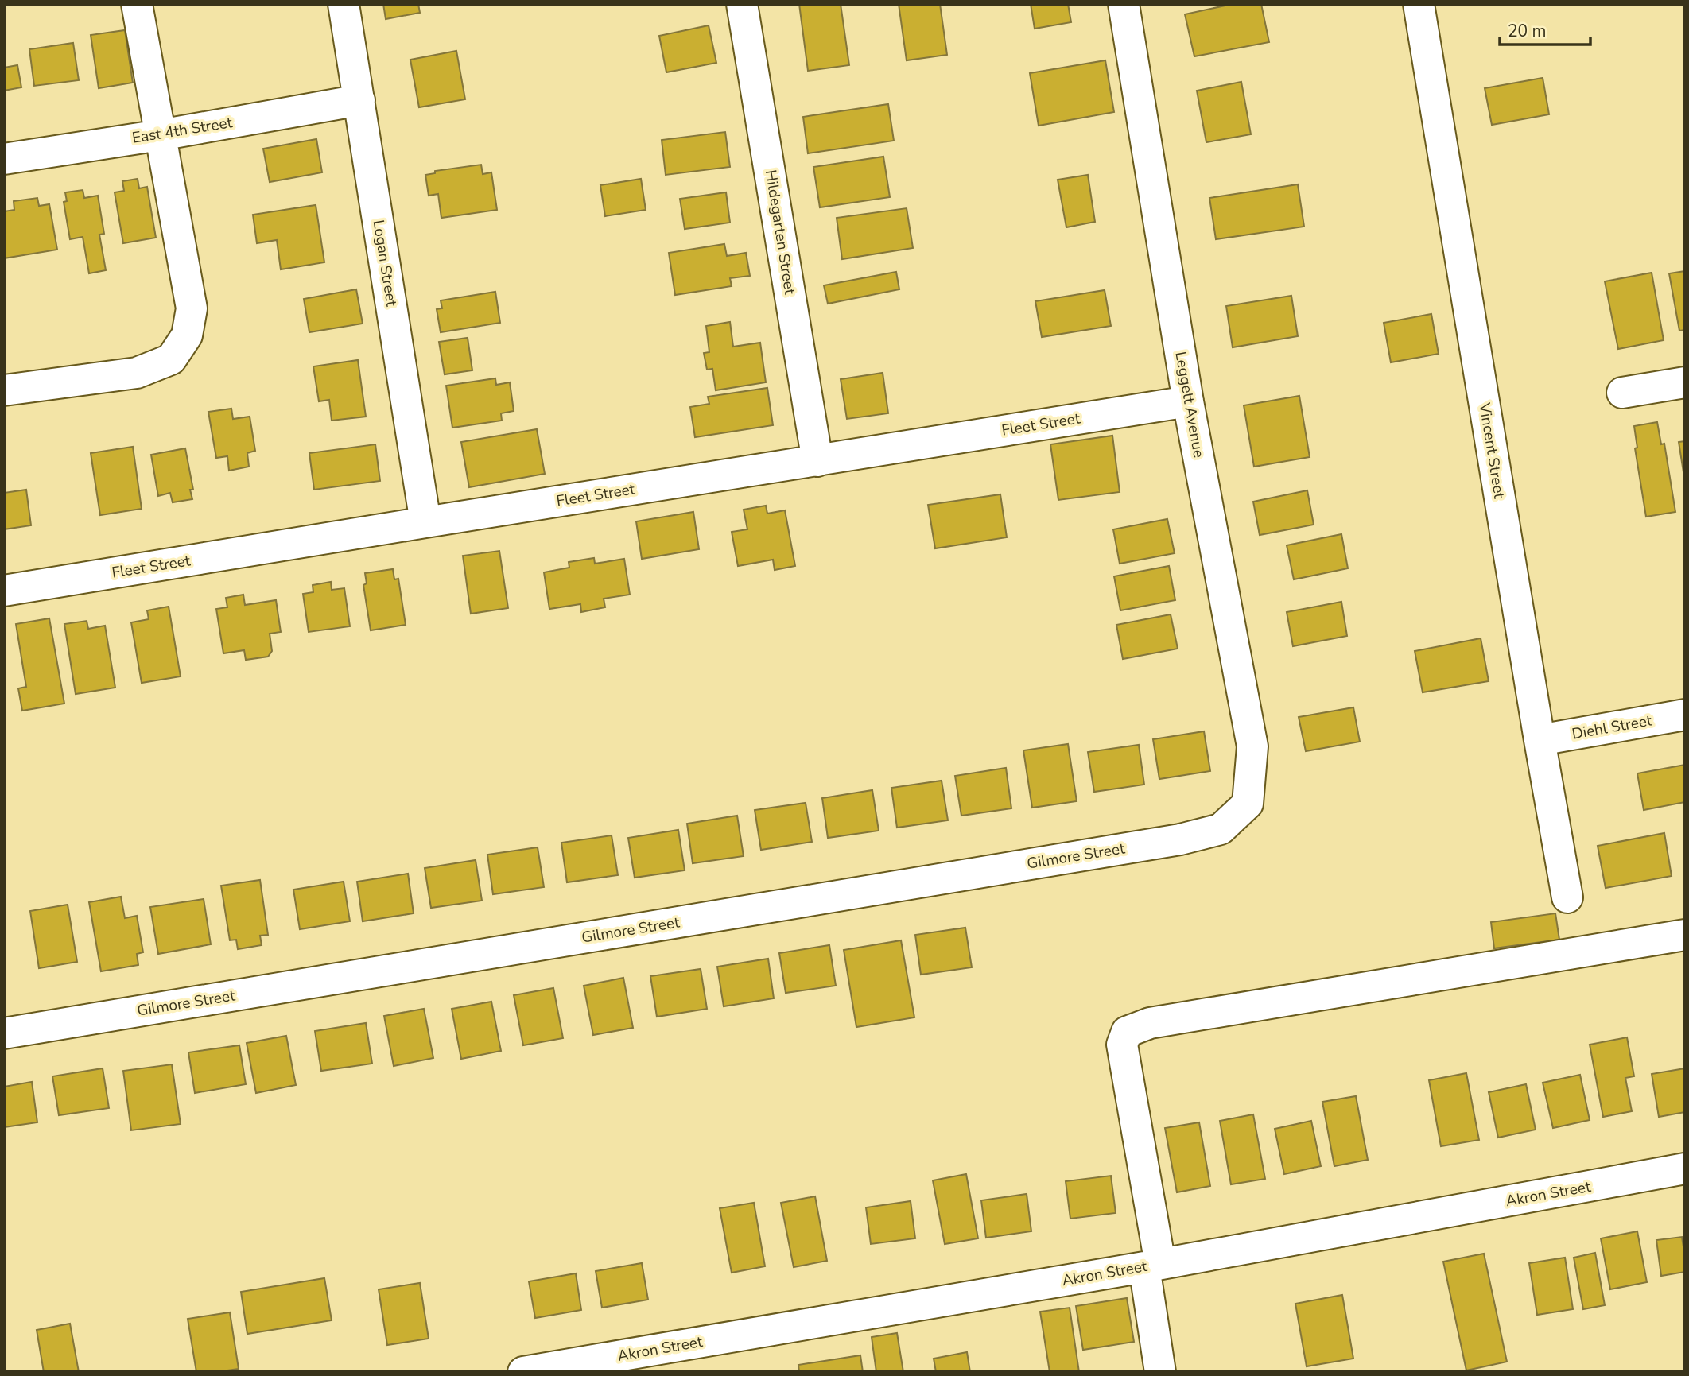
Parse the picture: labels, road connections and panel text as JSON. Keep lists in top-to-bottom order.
{
  "streets": {
    "street": [
      "East 4th Street",
      "Hildegarten Street",
      "Logan Street",
      "Leggett Avenue",
      "Fleet Street",
      "Vincent Street",
      "Diehl Street",
      "Gilmore Street",
      "Akron Street"
    ]
  },
  "crossings": [
    ["East 4th Street", "Logan Street"],
    ["Hildegarten Street", "Fleet Street"],
    ["Logan Street", "Fleet Street"],
    ["Leggett Avenue", "Fleet Street"],
    ["Leggett Avenue", "Gilmore Street"],
    ["Vincent Street", "Diehl Street"]
  ],
  "scale_bar": "20 m"
}
